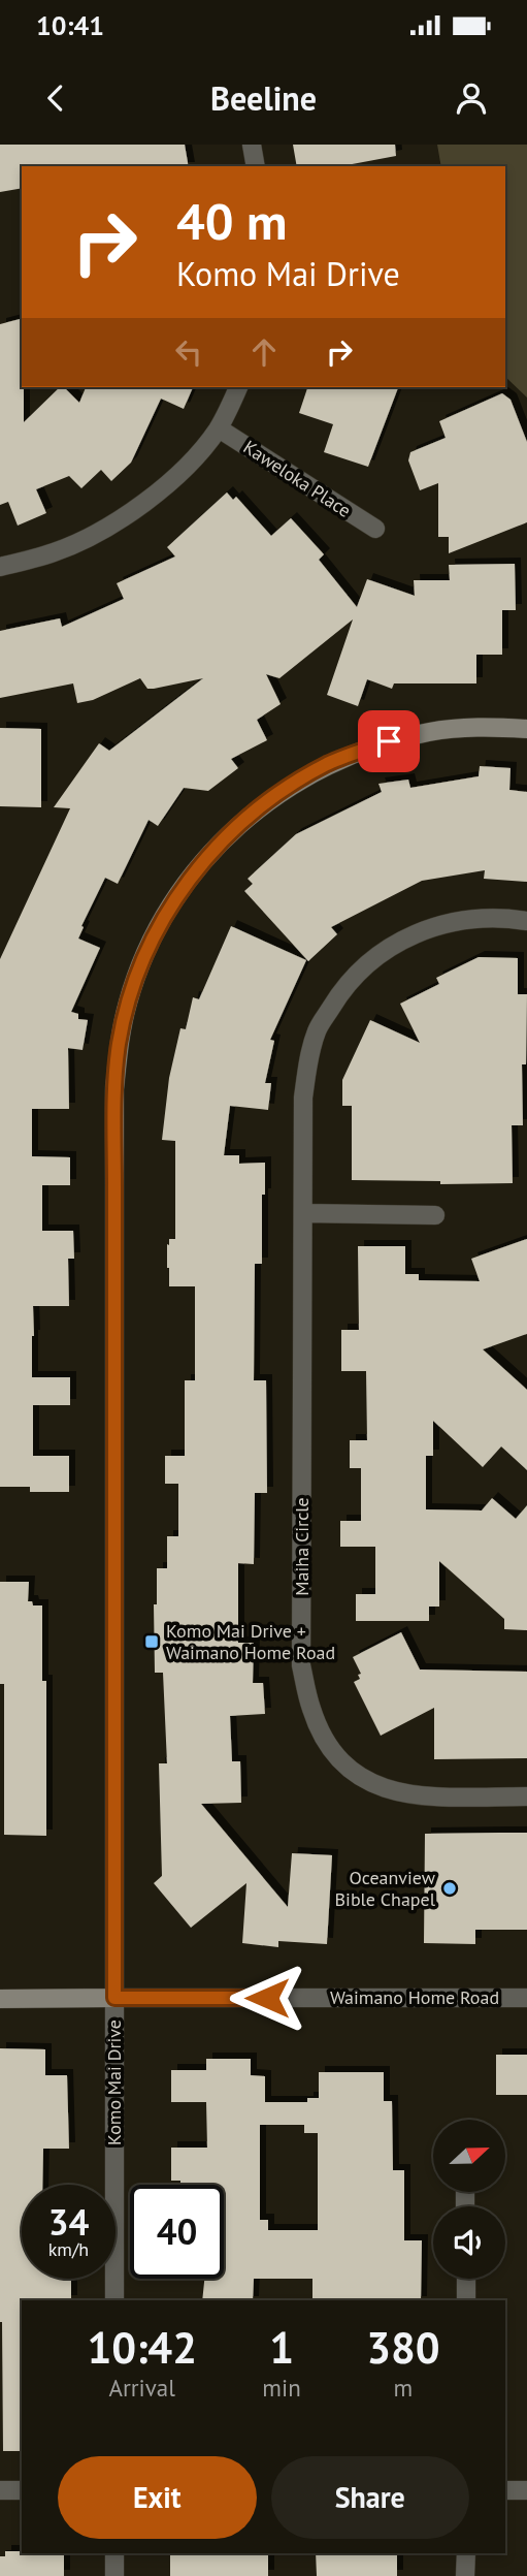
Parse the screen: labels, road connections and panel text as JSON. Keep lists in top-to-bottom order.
{
  "streets": {
    "main road": ["Waimano Home Road", "Komo Mai Drive"],
    "street": ["Kaweloka Place", "Maiha Circle"]
  },
  "crossings": [
    ["Waimano Home Road", "Komo Mai Drive"]
  ],
  "places": {
    "transit": ["Komo Mai Drive + Waimano Home Road"],
    "other": ["Oceanview Bible Chapel"]
  },
  "north": "right",
  "page": {
    "status": "10:41",
    "header": "Beeline",
    "turn": ["40 m", "Komo Mai Drive"],
    "speed": "34 km/h",
    "limit": "40",
    "eta": [
      "10:42",
      "Arrival",
      "1",
      "min",
      "380",
      "m"
    ],
    "buttons": ["Exit", "Share"]
  }
}
